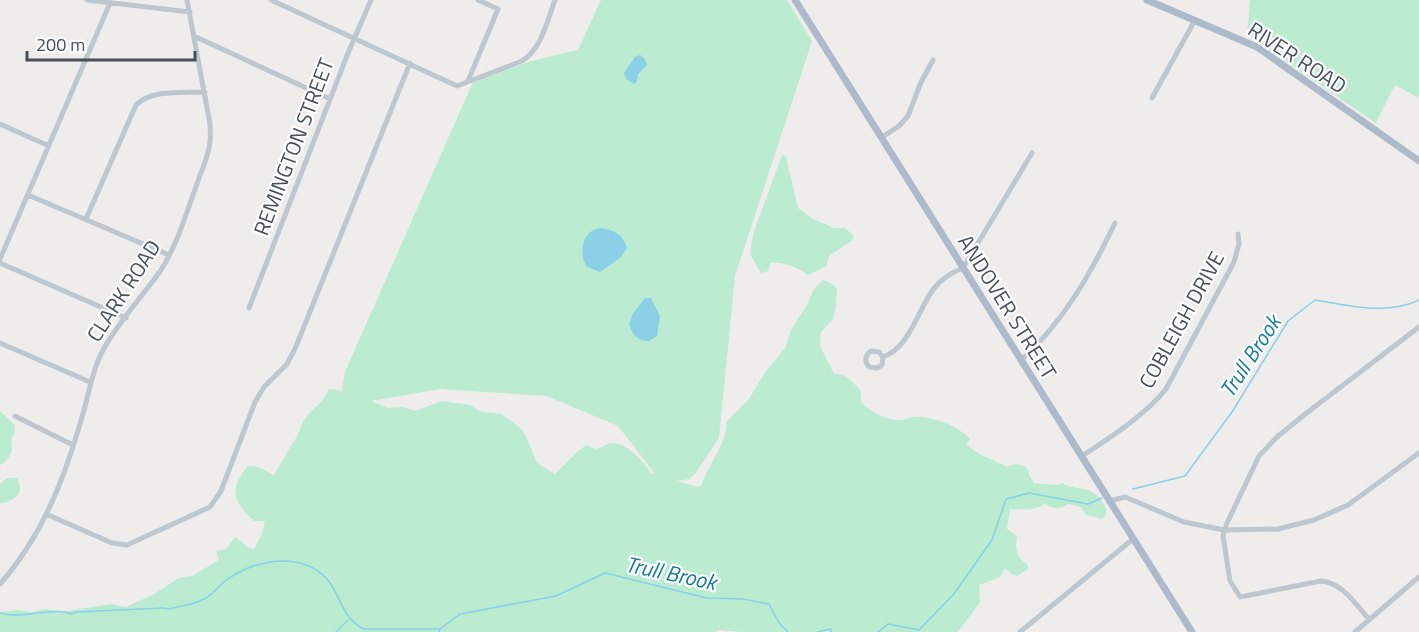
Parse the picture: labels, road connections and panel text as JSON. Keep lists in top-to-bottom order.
{
  "streets": {
    "main road": ["RIVER ROAD", "ANDOVER STREET"],
    "street": ["REMINGTON STREET", "CLARK ROAD", "COBLEIGH DRIVE"]
  },
  "crossings": [
    ["ANDOVER STREET", "COBLEIGH DRIVE"]
  ],
  "water": ["Trull Brook"],
  "scale_bar": "200 m"
}
